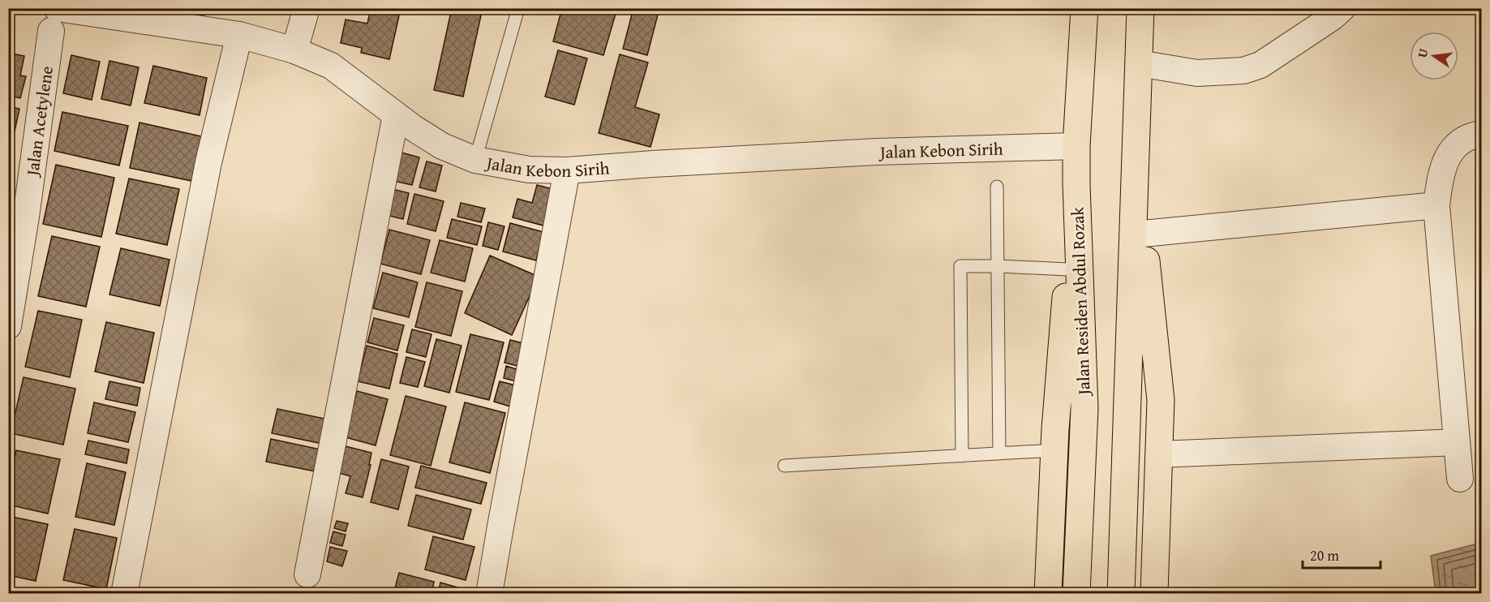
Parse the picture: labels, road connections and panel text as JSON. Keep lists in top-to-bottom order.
{
  "streets": {
    "highway": ["Jalan Residen Abdul Rozak"],
    "street": ["Jalan Acetylene", "Jalan Kebon Sirih"]
  },
  "crossings": [
    ["Jalan Acetylene", "Jalan Kebon Sirih"],
    ["Jalan Kebon Sirih", "Jalan Residen Abdul Rozak"]
  ],
  "scale_bar": "20 m",
  "north": "left"
}
